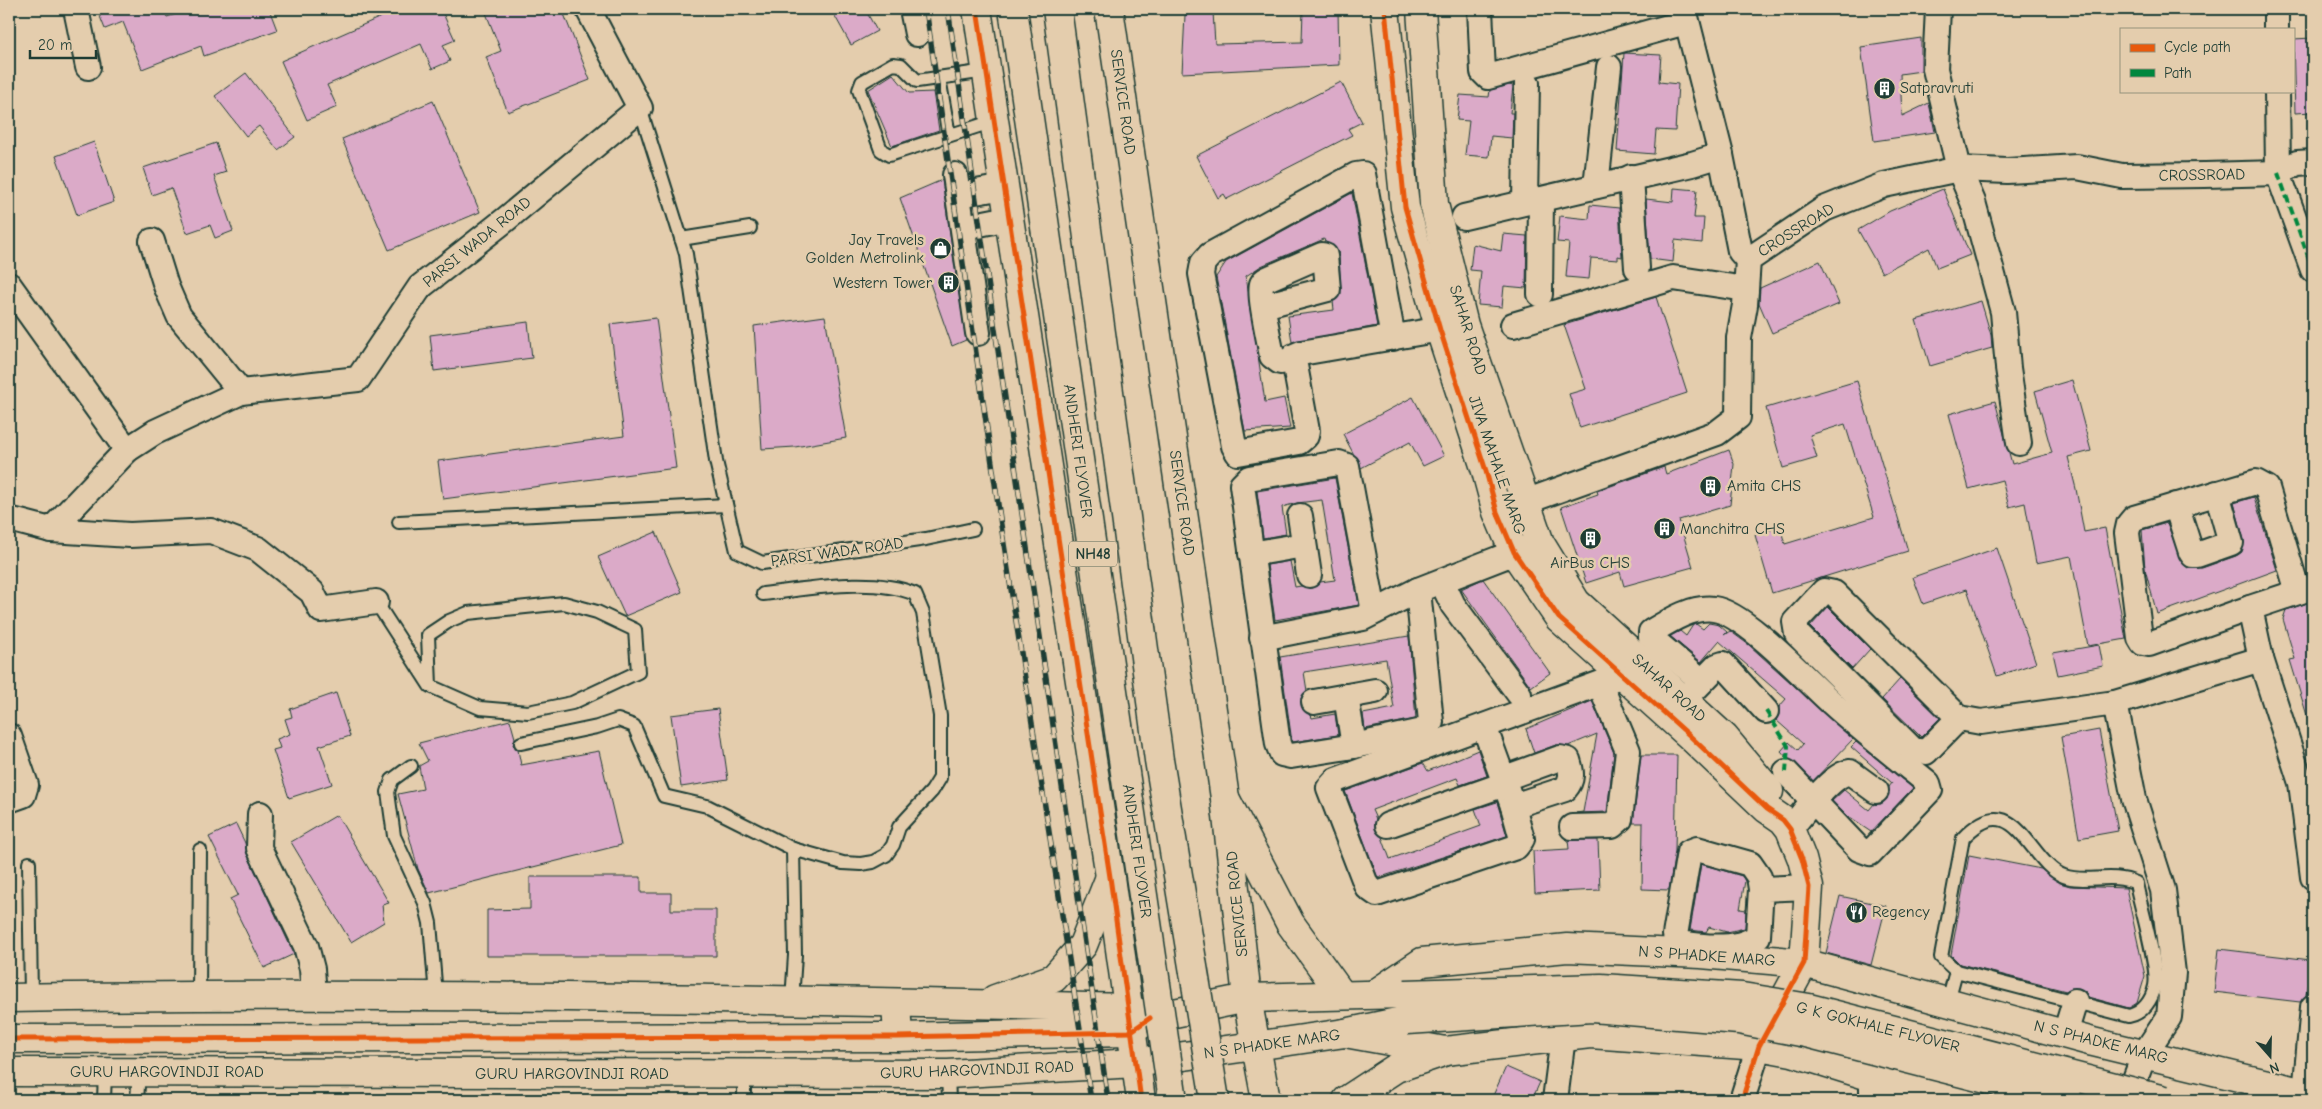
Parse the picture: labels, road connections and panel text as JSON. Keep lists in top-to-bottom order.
{
  "streets": {
    "main road": [
      "SERVICE ROAD",
      "SAHAR ROAD",
      "ANDHERI FLYOVER",
      "JIVA MAHALE MARG",
      "NH48",
      "N S PHADKE MARG",
      "G K GOKHALE FLYOVER",
      "GURU HARGOVINDJI ROAD"
    ],
    "street": ["CROSSROAD", "PARSI WADA ROAD"]
  },
  "crossings": [
    ["SERVICE ROAD", "N S PHADKE MARG"],
    ["CROSSROAD", "SAHAR ROAD"],
    ["CROSSROAD", "JIVA MAHALE MARG"],
    ["SAHAR ROAD", "JIVA MAHALE MARG"],
    ["N S PHADKE MARG", "G K GOKHALE FLYOVER"],
    ["N S PHADKE MARG", "GURU HARGOVINDJI ROAD"]
  ],
  "places": {
    "building": [
      "Satpravruti",
      "Western Tower",
      "Amita CHS",
      "Manchitra CHS",
      "AirBus CHS"
    ],
    "shop": ["Jay Travels Golden Metrolink"],
    "restaurant": ["Regency"]
  },
  "legend": ["Cycle path", "Path"],
  "scale_bar": "20 m",
  "north": "bottom"
}
